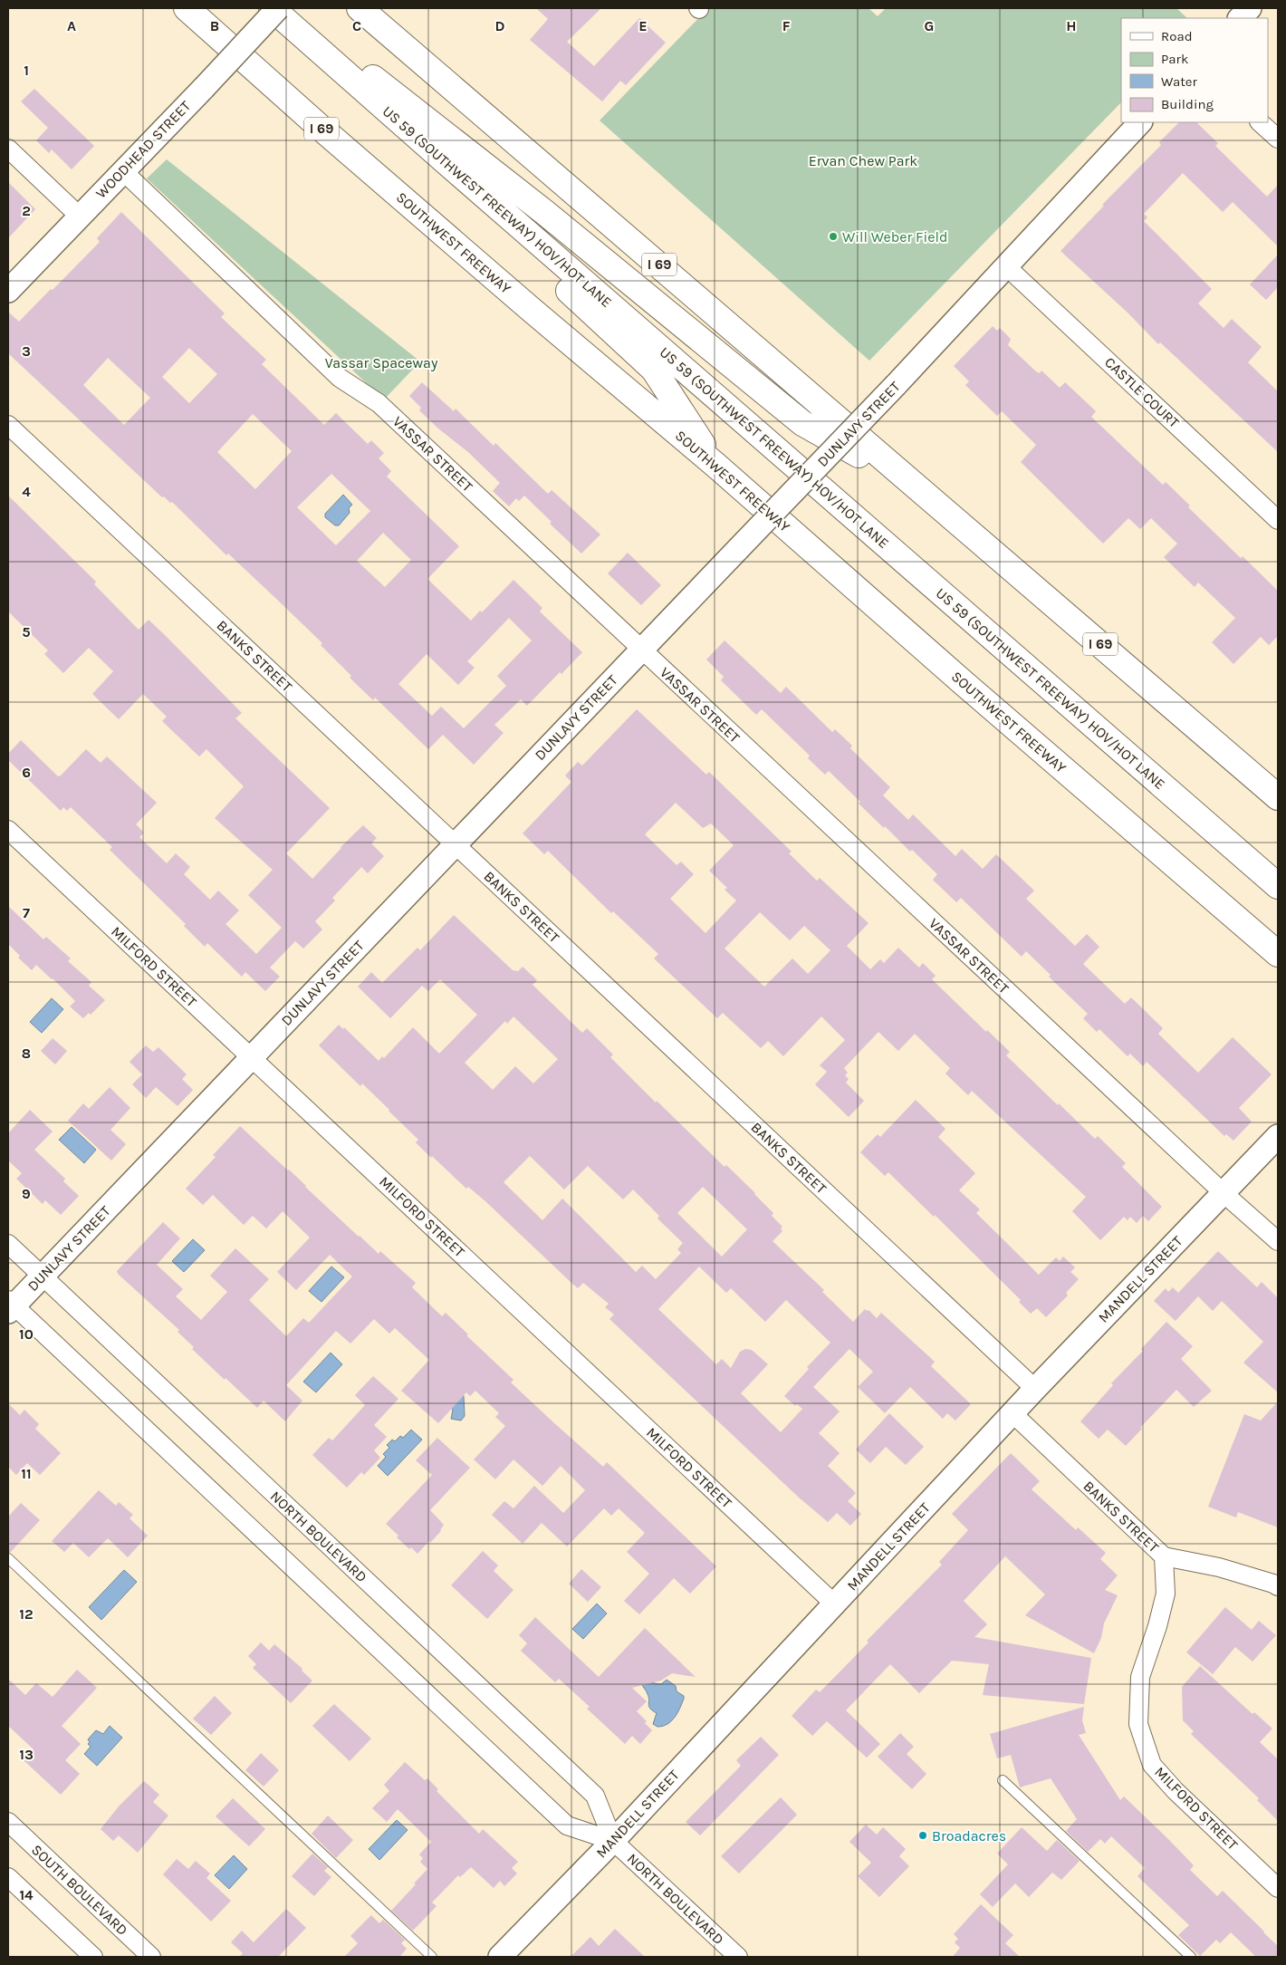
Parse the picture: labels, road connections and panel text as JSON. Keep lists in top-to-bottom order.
{
  "streets": {
    "highway": ["I 69", "US 59 (SOUTHWEST FREEWAY) HOV/HOT LANE", "SOUTHWEST FREEWAY"],
    "street": [
      "WOODHEAD STREET",
      "CASTLE COURT",
      "DUNLAVY STREET",
      "VASSAR STREET",
      "BANKS STREET",
      "MILFORD STREET",
      "MANDELL STREET",
      "NORTH BOULEVARD",
      "SOUTH BOULEVARD"
    ]
  },
  "crossings": [
    ["WOODHEAD STREET", "VASSAR STREET"],
    ["CASTLE COURT", "DUNLAVY STREET"],
    ["DUNLAVY STREET", "VASSAR STREET"],
    ["DUNLAVY STREET", "BANKS STREET"],
    ["DUNLAVY STREET", "MILFORD STREET"],
    ["DUNLAVY STREET", "NORTH BOULEVARD"],
    ["VASSAR STREET", "MANDELL STREET"],
    ["BANKS STREET", "MILFORD STREET"],
    ["BANKS STREET", "MANDELL STREET"],
    ["MILFORD STREET", "MANDELL STREET"],
    ["MANDELL STREET", "NORTH BOULEVARD"]
  ],
  "parks": ["Ervan Chew Park", "Vassar Spaceway"],
  "places": ["Will Weber Field", "Broadacres"],
  "legend": [
    "Road",
    "Park",
    "Water",
    "Building"
  ],
  "grid": {
    "columns": [
      "A",
      "B",
      "C",
      "D",
      "E",
      "F",
      "G",
      "H"
    ],
    "rows": [
      "1",
      "2",
      "3",
      "4",
      "5",
      "6",
      "7",
      "8",
      "9",
      "10",
      "11",
      "12",
      "13",
      "14"
    ]
  }
}
